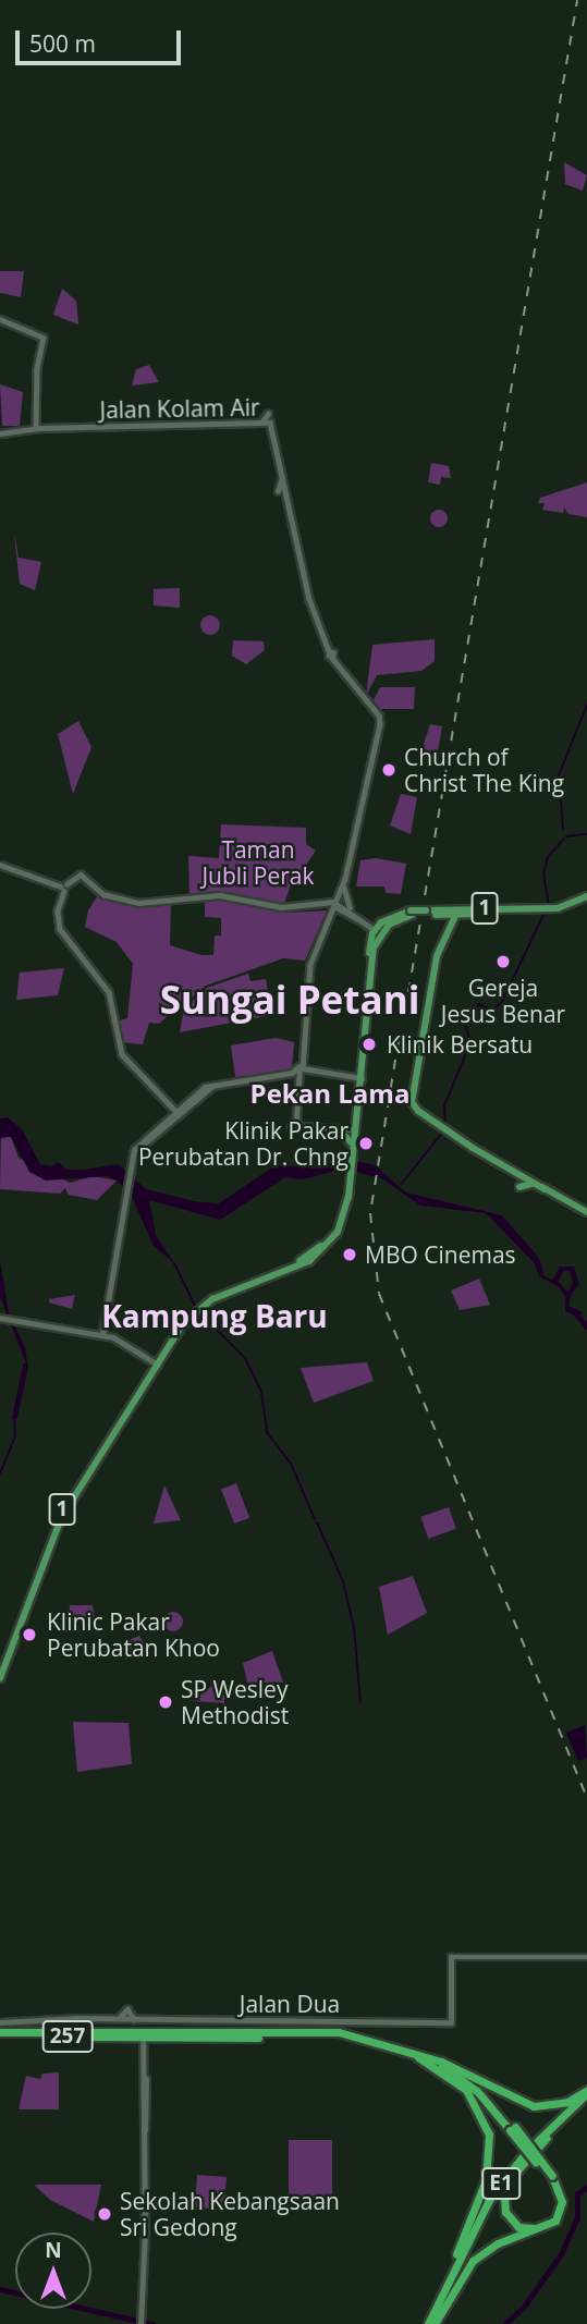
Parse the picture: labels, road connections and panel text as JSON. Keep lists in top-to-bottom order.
{
  "streets": {
    "highway": ["257", "E1"],
    "main road": ["Jalan Kolam Air", "1", "Jalan Dua"]
  },
  "districts": ["Sungai Petani", "Pekan Lama", "Kampung Baru"],
  "parks": ["Taman Jubli Perak"],
  "places": [
    "Church of Christ The King",
    "Gereja Jesus Benar",
    "Klinik Bersatu",
    "Klinik Pakar Perubatan Dr. Chng",
    "MBO Cinemas",
    "Klinic Pakar Perubatan Khoo",
    "SP Wesley Methodist",
    "Sekolah Kebangsaan Sri Gedong"
  ],
  "scale_bar": "500 m",
  "north": "top"
}
